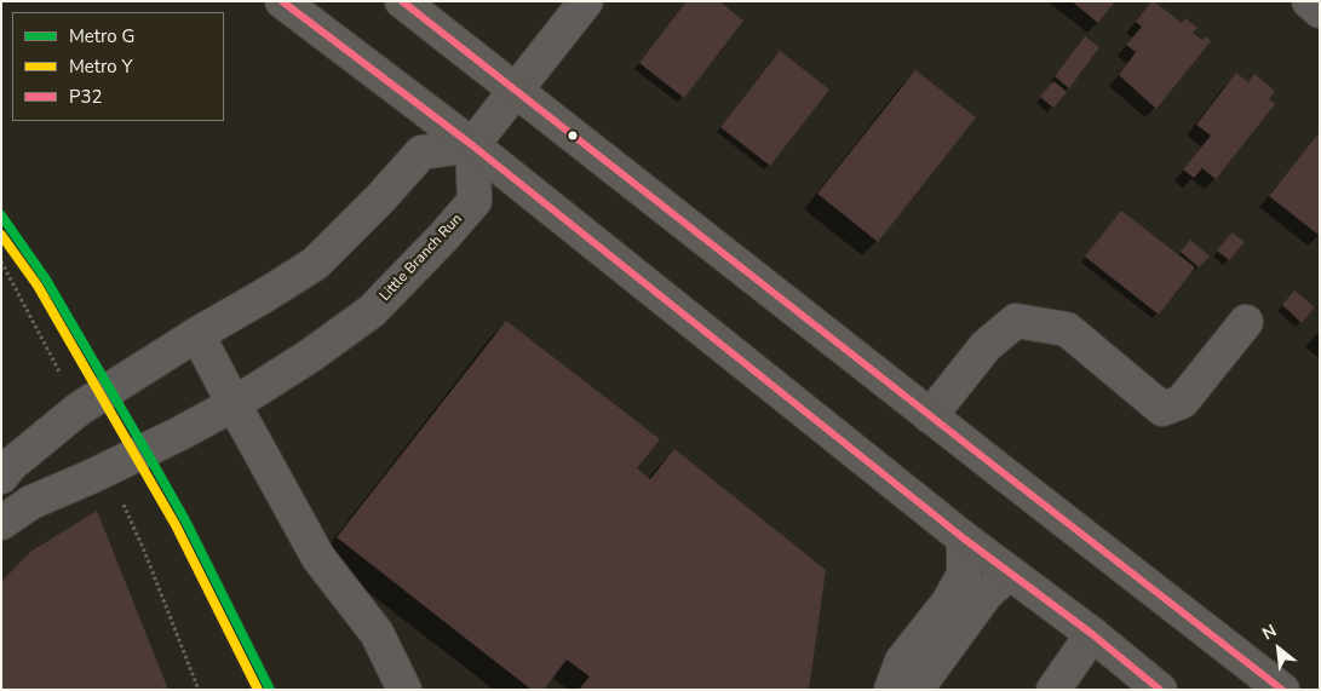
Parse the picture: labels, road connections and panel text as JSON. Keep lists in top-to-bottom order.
{
  "streets": {
    "street": ["Little Branch Run"]
  },
  "lines": ["transit line P32", "metro line G", "metro line Y"],
  "legend": ["Metro G", "Metro Y", "P32"],
  "north": "top left"
}
